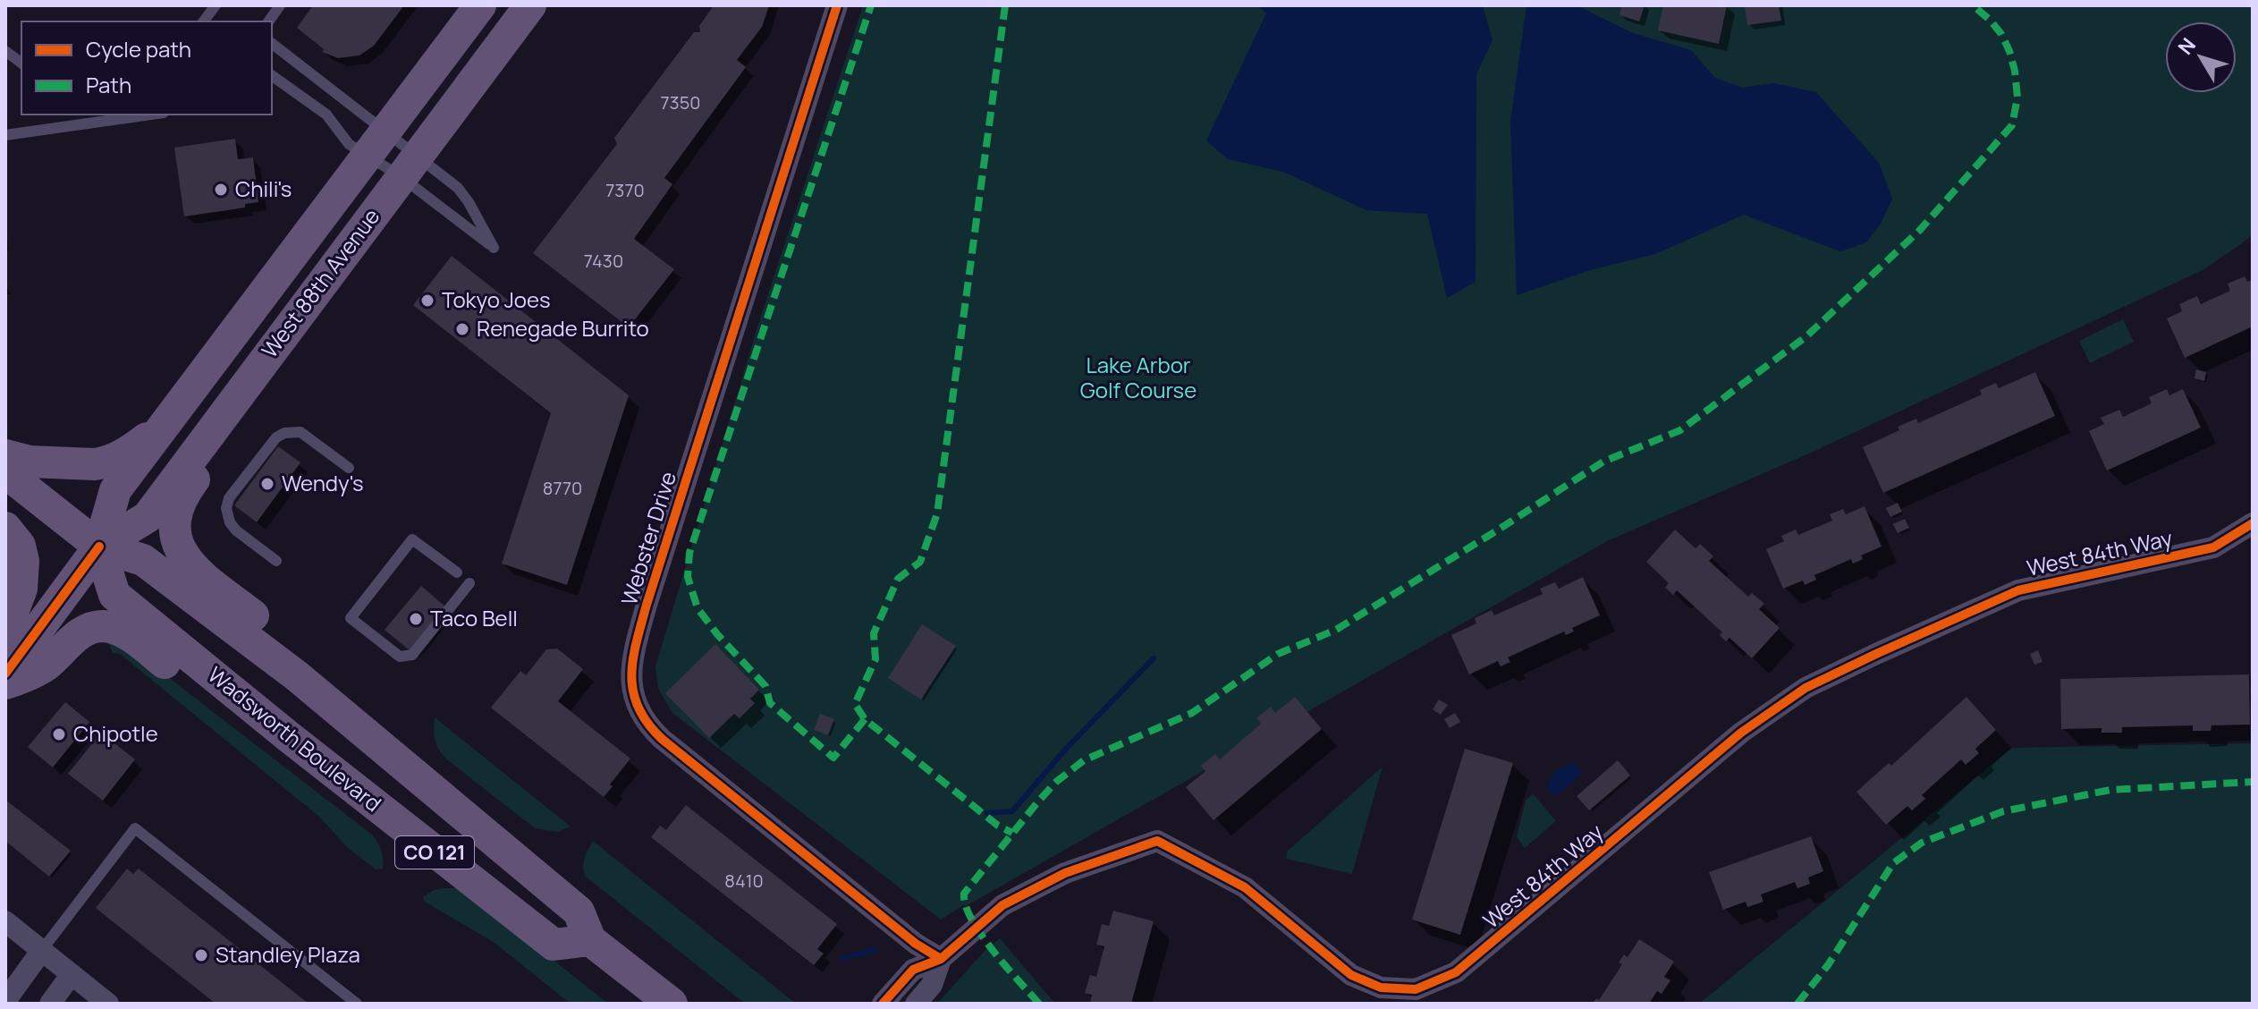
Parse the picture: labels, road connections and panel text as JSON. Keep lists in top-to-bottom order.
{
  "streets": {
    "main road": ["West 88th Avenue", "Wadsworth Boulevard", "CO 121"],
    "street": ["Webster Drive", "West 84th Way"]
  },
  "crossings": [
    ["West 88th Avenue", "Wadsworth Boulevard"],
    ["West 88th Avenue", "CO 121"],
    ["Webster Drive", "West 84th Way"],
    ["Wadsworth Boulevard", "CO 121"]
  ],
  "parks": ["Lake Arbor Golf Course"],
  "places": [
    "Chili's",
    "Tokyo Joes",
    "Renegade Burrito",
    "Wendy's",
    "Taco Bell",
    "Chipotle",
    "Standley Plaza"
  ],
  "house_numbers": [
    "7350",
    "7370",
    "7430",
    "8770",
    "8410"
  ],
  "legend": ["Cycle path", "Path"],
  "north": "top left"
}
